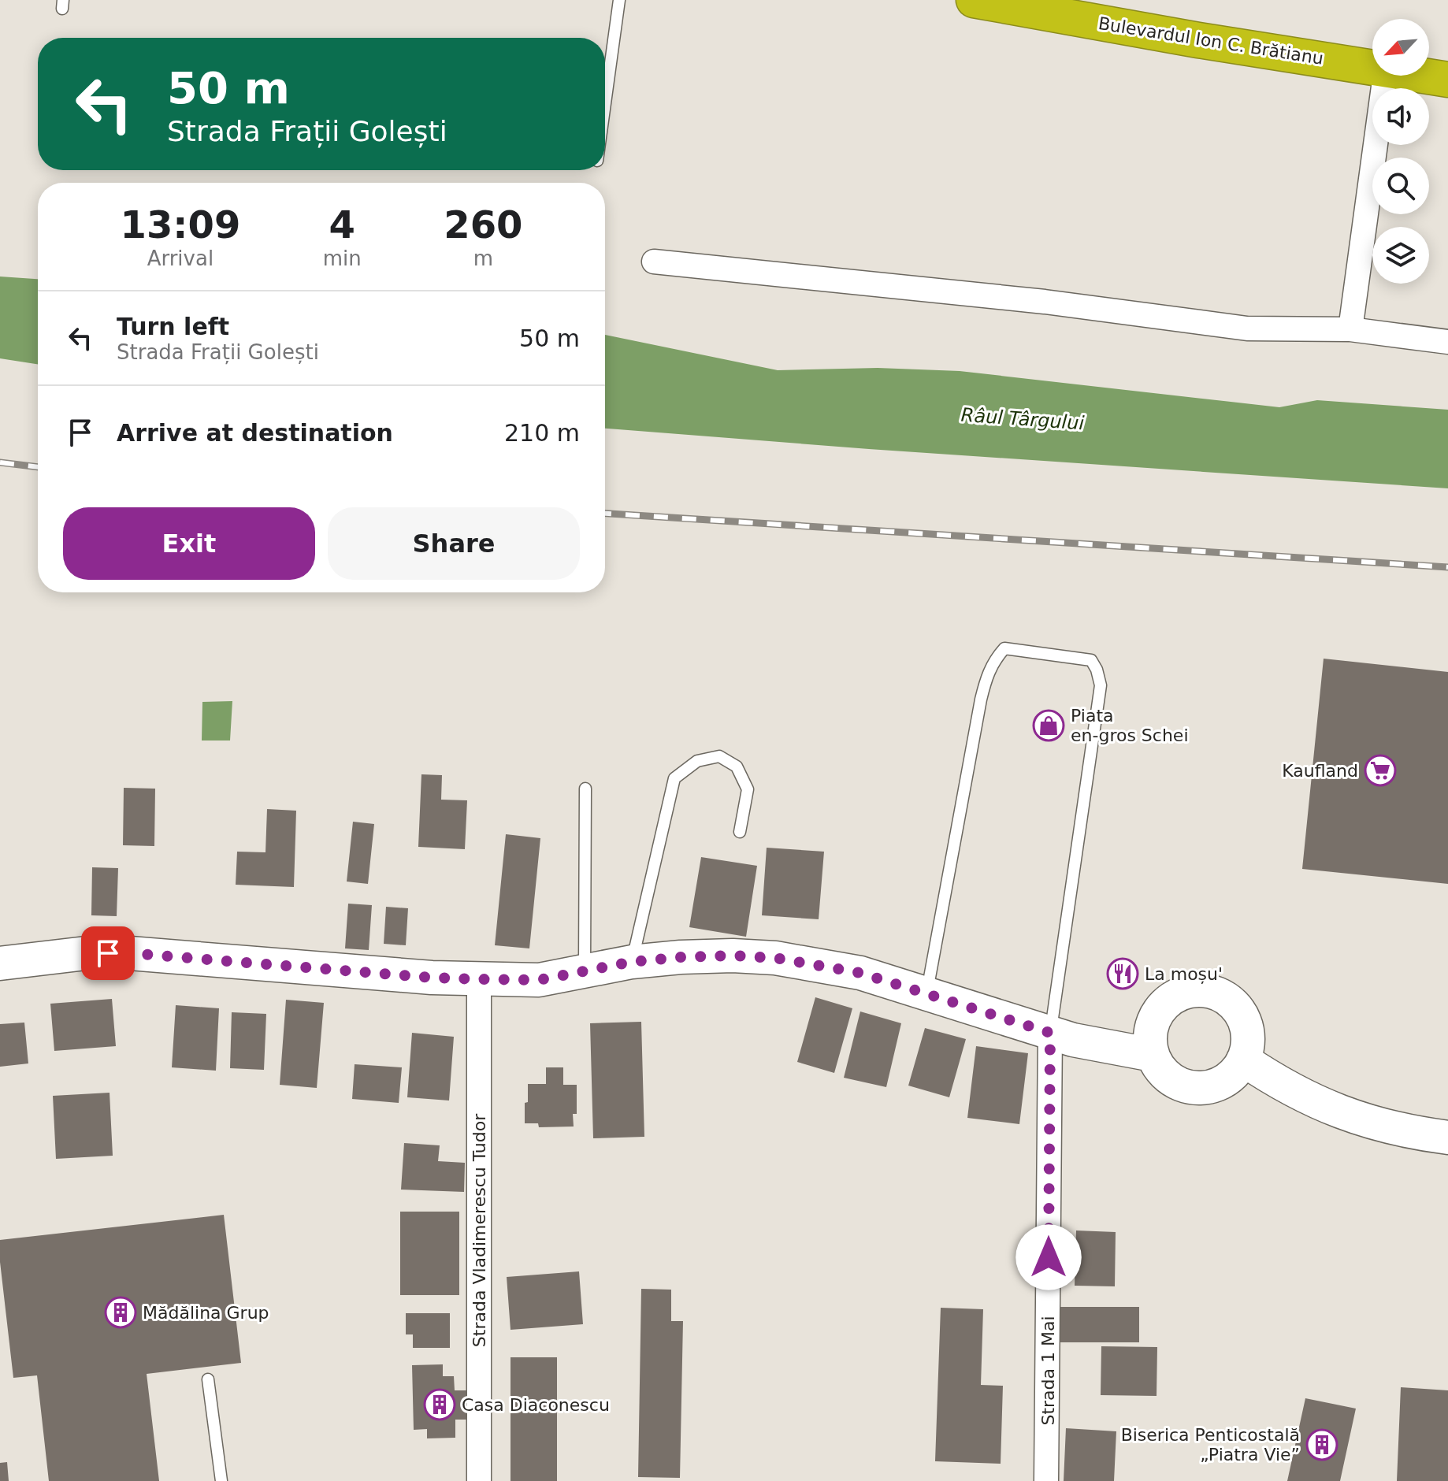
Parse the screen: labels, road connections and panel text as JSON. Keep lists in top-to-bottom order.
{
  "streets": {
    "highway": ["Bulevardul Ion C. Brătianu"],
    "street": ["Strada Vladimerescu Tudor", "Strada 1 Mai"]
  },
  "water": ["Râul Târgului"],
  "places": {
    "shop": ["Piata en-gros Schei"],
    "supermarket": ["Kaufland"],
    "restaurant": ["La moșu'"],
    "building": ["Mădălina Grup", "Casa Diaconescu", "Biserica Penticostală „Piatra Vie”"]
  },
  "north": "bottom left",
  "page": {
    "turn": ["50 m", "Strada Frații Golești"],
    "eta": [
      "13:09",
      "Arrival",
      "4",
      "min",
      "260",
      "m"
    ],
    "list": [
      {
        "name": "Turn left",
        "note": "Strada Frații Golești",
        "value": "50 m"
      },
      {
        "name": "Arrive at destination",
        "value": "210 m"
      }
    ],
    "buttons": ["Exit", "Share"]
  }
}
